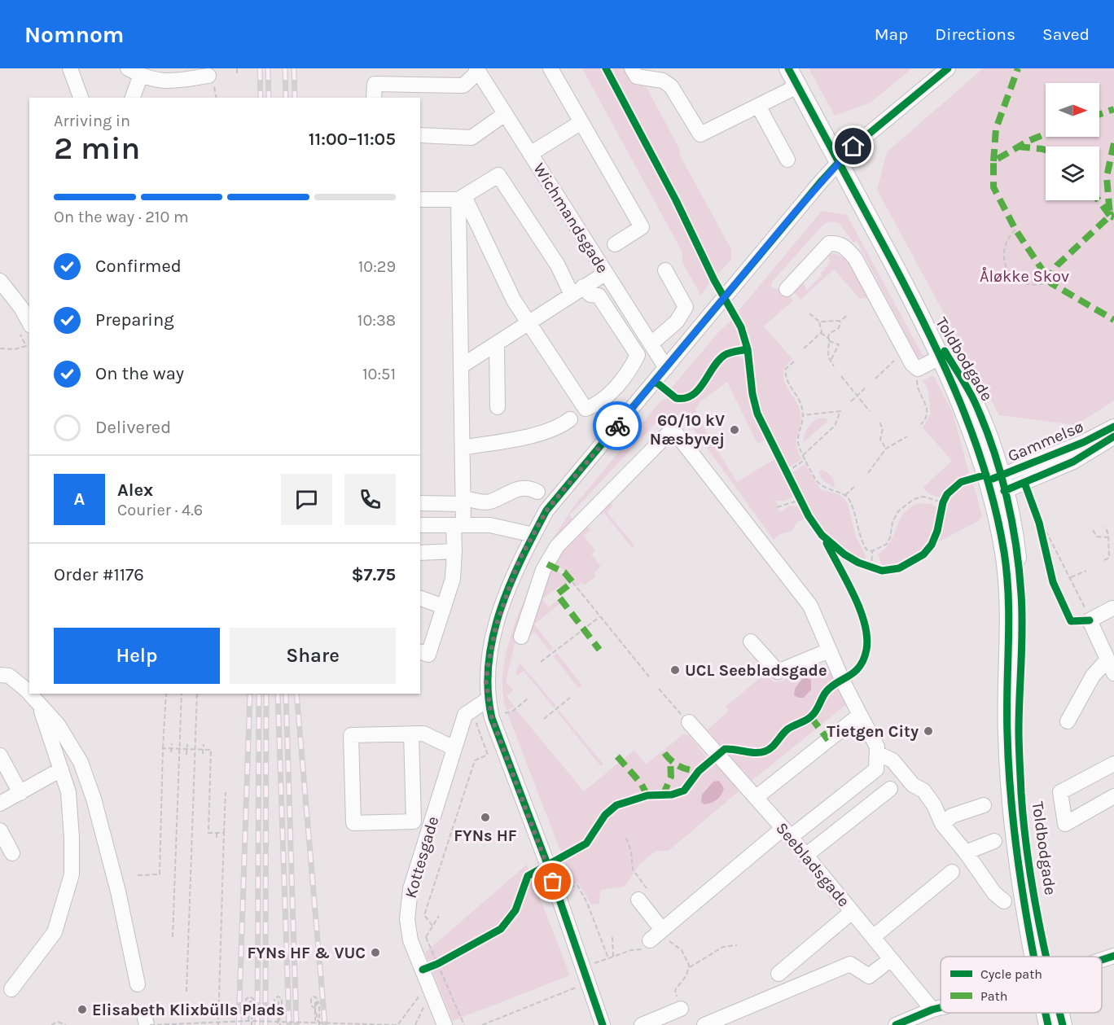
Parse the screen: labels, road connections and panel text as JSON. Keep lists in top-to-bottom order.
{
  "streets": {
    "main road": ["Toldbodgade"],
    "street": [
      "Wichmandsgade",
      "Gammelsø",
      "Kottesgade",
      "Seebladsgade"
    ]
  },
  "crossings": [
    ["Toldbodgade", "Gammelsø"]
  ],
  "parks": ["Åløkke Skov"],
  "places": [
    "60/10 kV Næsbyvej",
    "UCL Seebladsgade",
    "Tietgen City",
    "FYNs HF",
    "FYNs HF & VUC",
    "Elisabeth Klixbülls Plads"
  ],
  "legend": ["Cycle path", "Path"],
  "north": "right",
  "page": {
    "header": "Nomnom",
    "nav": ["Map", "Directions", "Saved"],
    "heading": ["2 min", "Arriving in", "11:00–11:05"],
    "panel": [
      "Alex",
      "Courier · 4.6",
      "Order #1176",
      "$7.75"
    ],
    "bar": "On the way · 210 m",
    "list": [
      ["Confirmed", "10:29"],
      ["Preparing", "10:38"],
      ["On the way", "10:51"],
      "Delivered"
    ],
    "round": "A",
    "buttons": ["Help", "Share"]
  }
}
